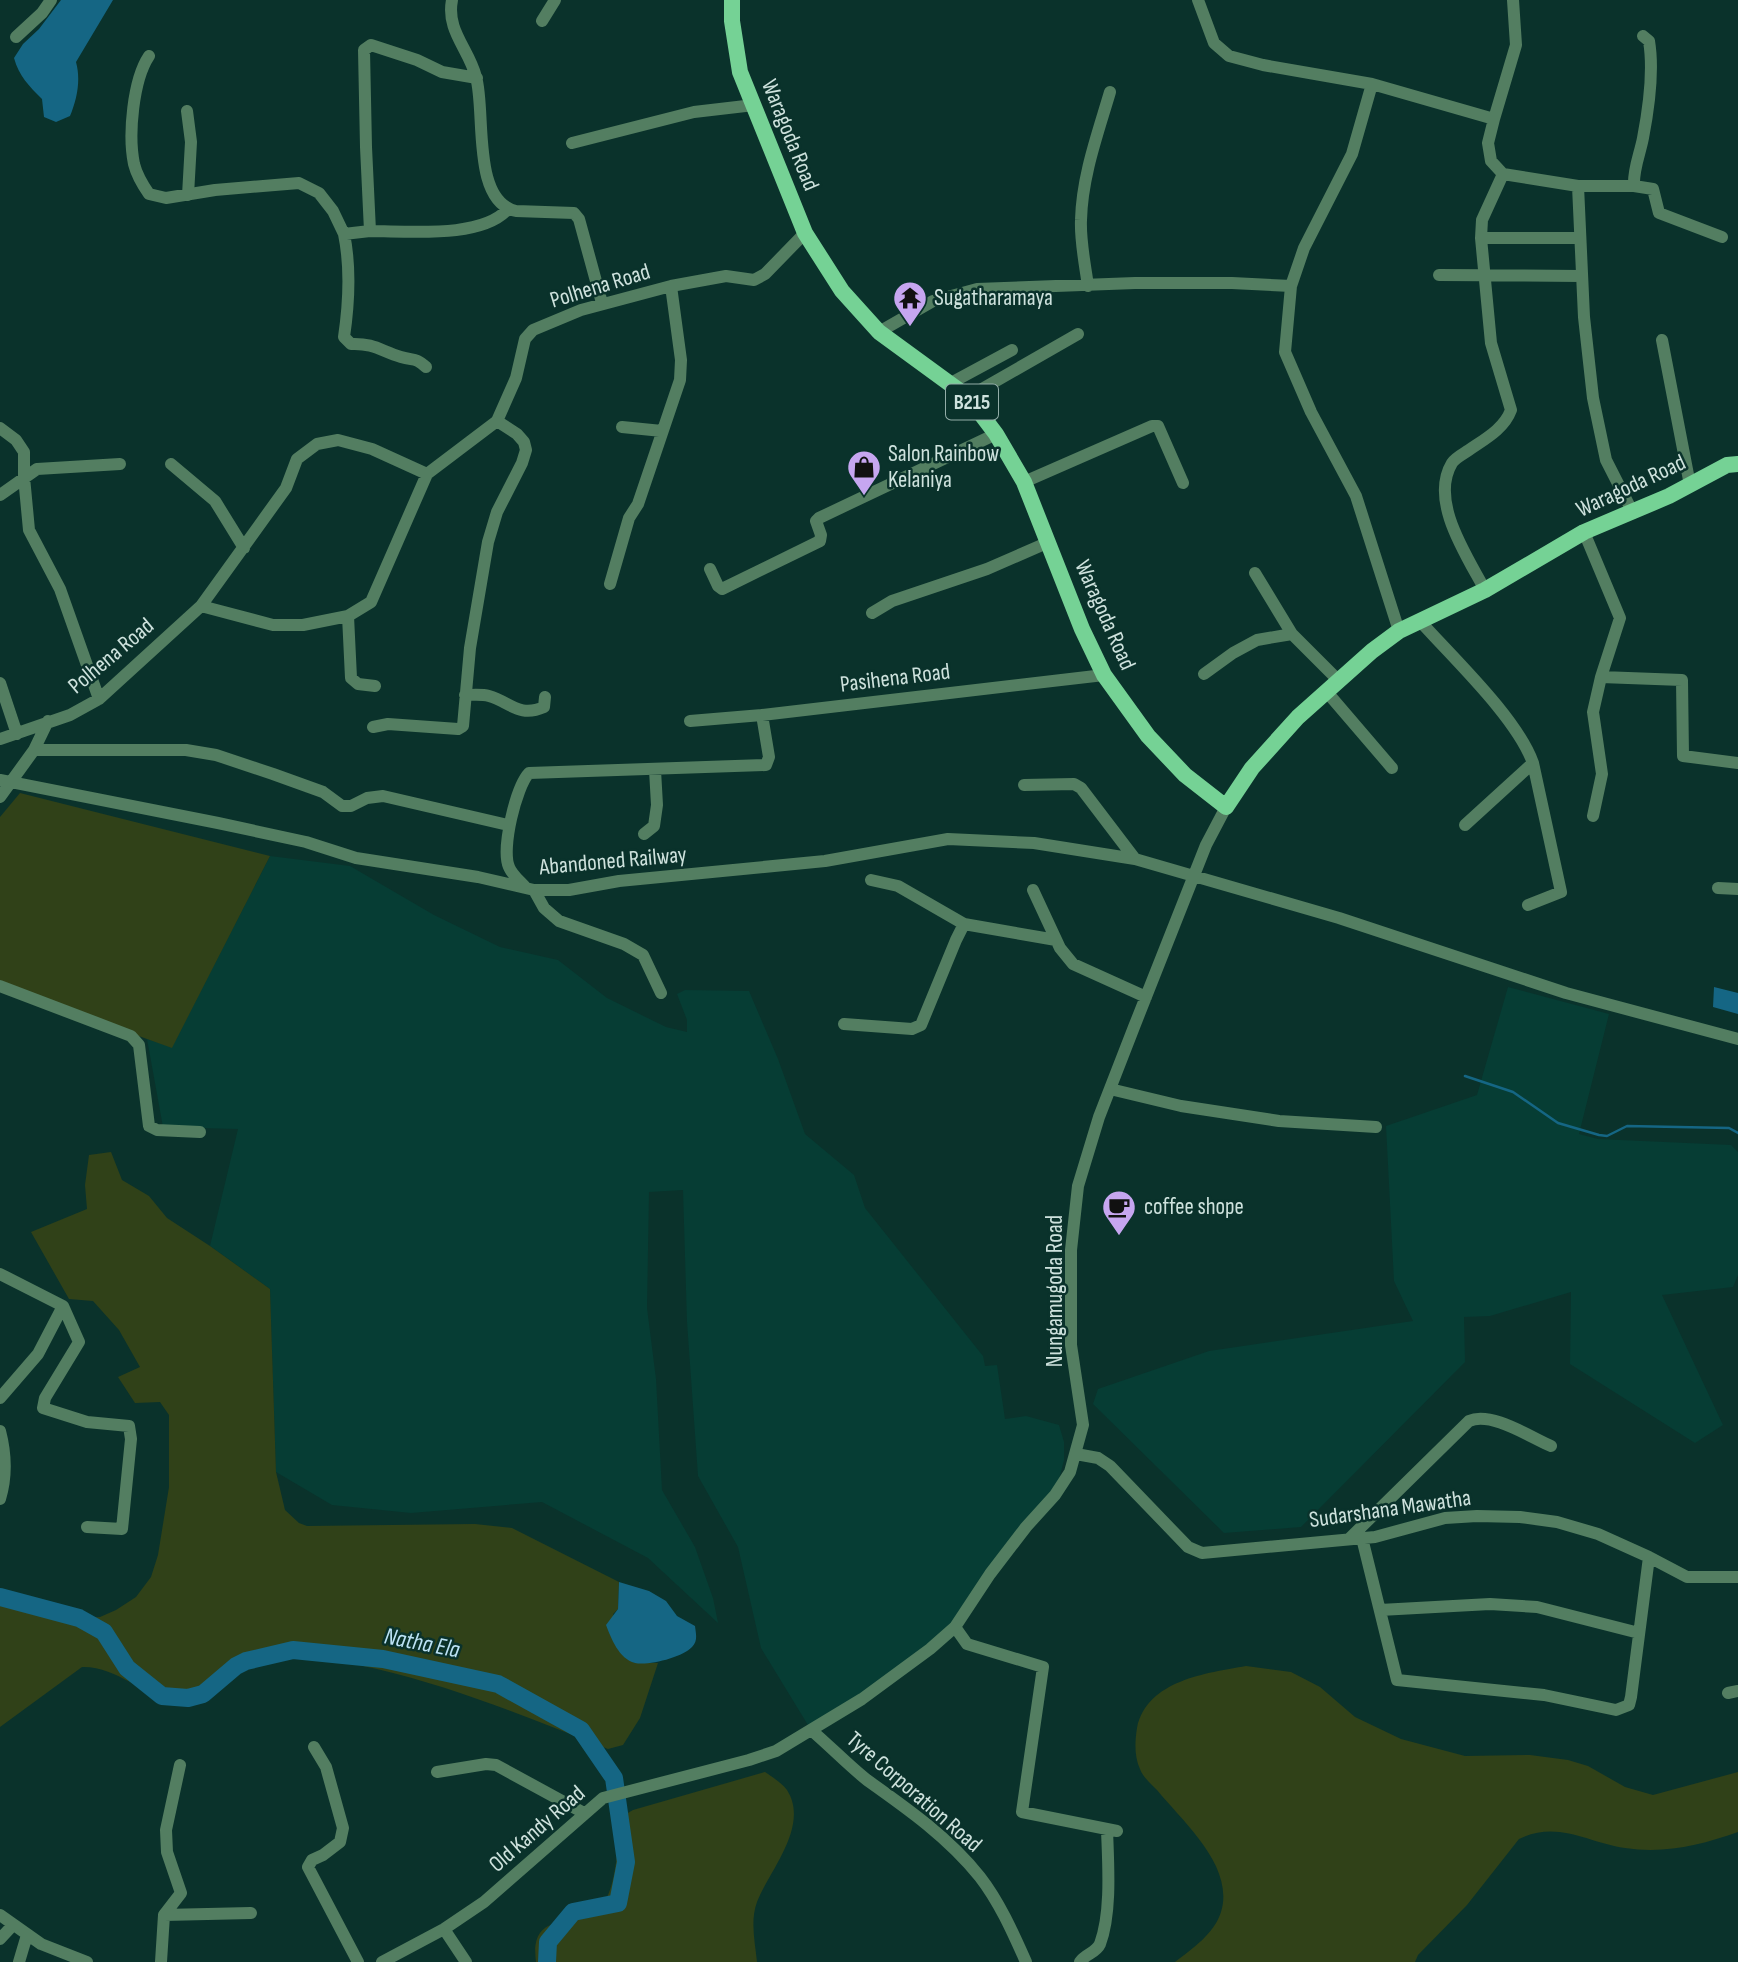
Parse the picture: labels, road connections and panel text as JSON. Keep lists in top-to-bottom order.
{
  "streets": {
    "main road": ["Waragoda Road", "B215"],
    "street": [
      "Polhena Road",
      "Pasihena Road",
      "Abandoned Railway",
      "Nungamugoda Road",
      "Sudarshana Mawatha",
      "Tyre Corporation Road",
      "Old Kandy Road"
    ]
  },
  "crossings": [
    ["Waragoda Road", "Polhena Road"],
    ["Waragoda Road", "Pasihena Road"],
    ["Waragoda Road", "Nungamugoda Road"],
    ["Abandoned Railway", "Nungamugoda Road"],
    ["Nungamugoda Road", "Sudarshana Mawatha"],
    ["Nungamugoda Road", "Tyre Corporation Road"],
    ["Nungamugoda Road", "Old Kandy Road"],
    ["Tyre Corporation Road", "Old Kandy Road"]
  ],
  "water": ["Natha Ela"],
  "places": {
    "temple": ["Sugatharamaya"],
    "shop": ["Salon Rainbow Kelaniya"],
    "cafe": ["coffee shope"]
  }
}
